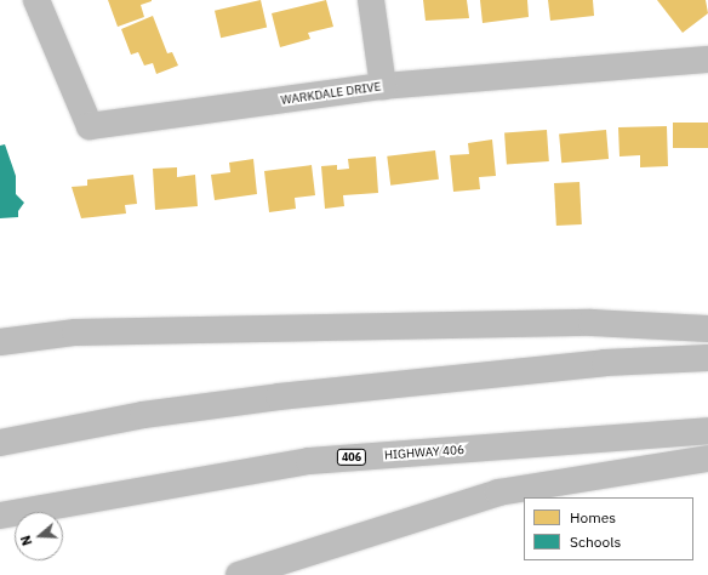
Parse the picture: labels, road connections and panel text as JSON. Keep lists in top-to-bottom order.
{
  "streets": {
    "main road": ["WARKDALE DRIVE", "HIGHWAY 406", "406"]
  },
  "legend": ["Homes", "Schools"],
  "north": "left"
}
